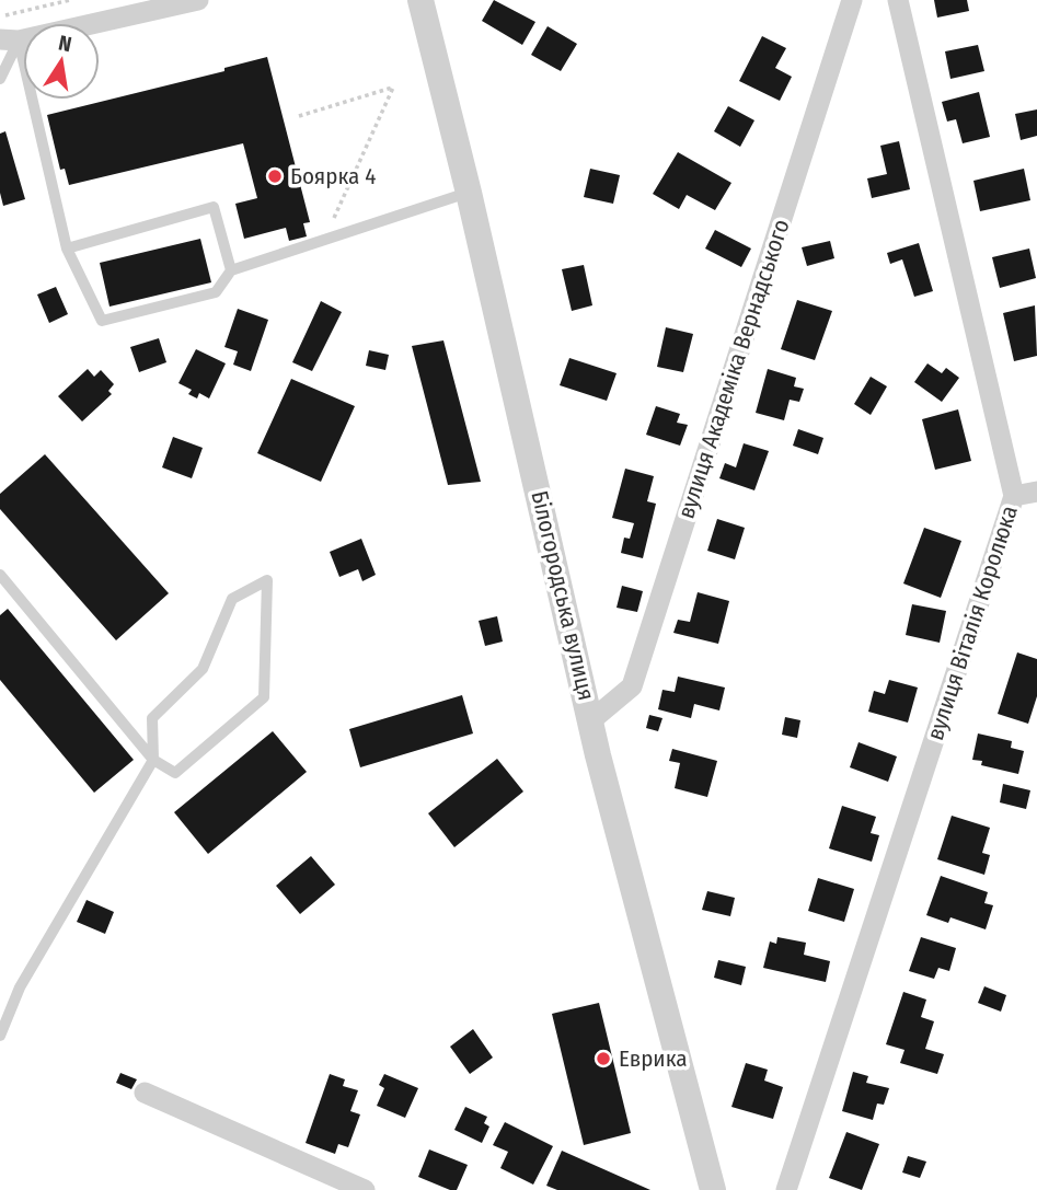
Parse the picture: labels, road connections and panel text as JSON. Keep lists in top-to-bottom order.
{
  "streets": {
    "street": ["вулиця Академіка Вернадського", "Білогородська вулиця", "вулиця Віталія Королюка"]
  },
  "crossings": [
    ["вулиця Академіка Вернадського", "Білогородська вулиця"]
  ],
  "places": ["Боярка 4", "Еврика"],
  "north": "top"
}
